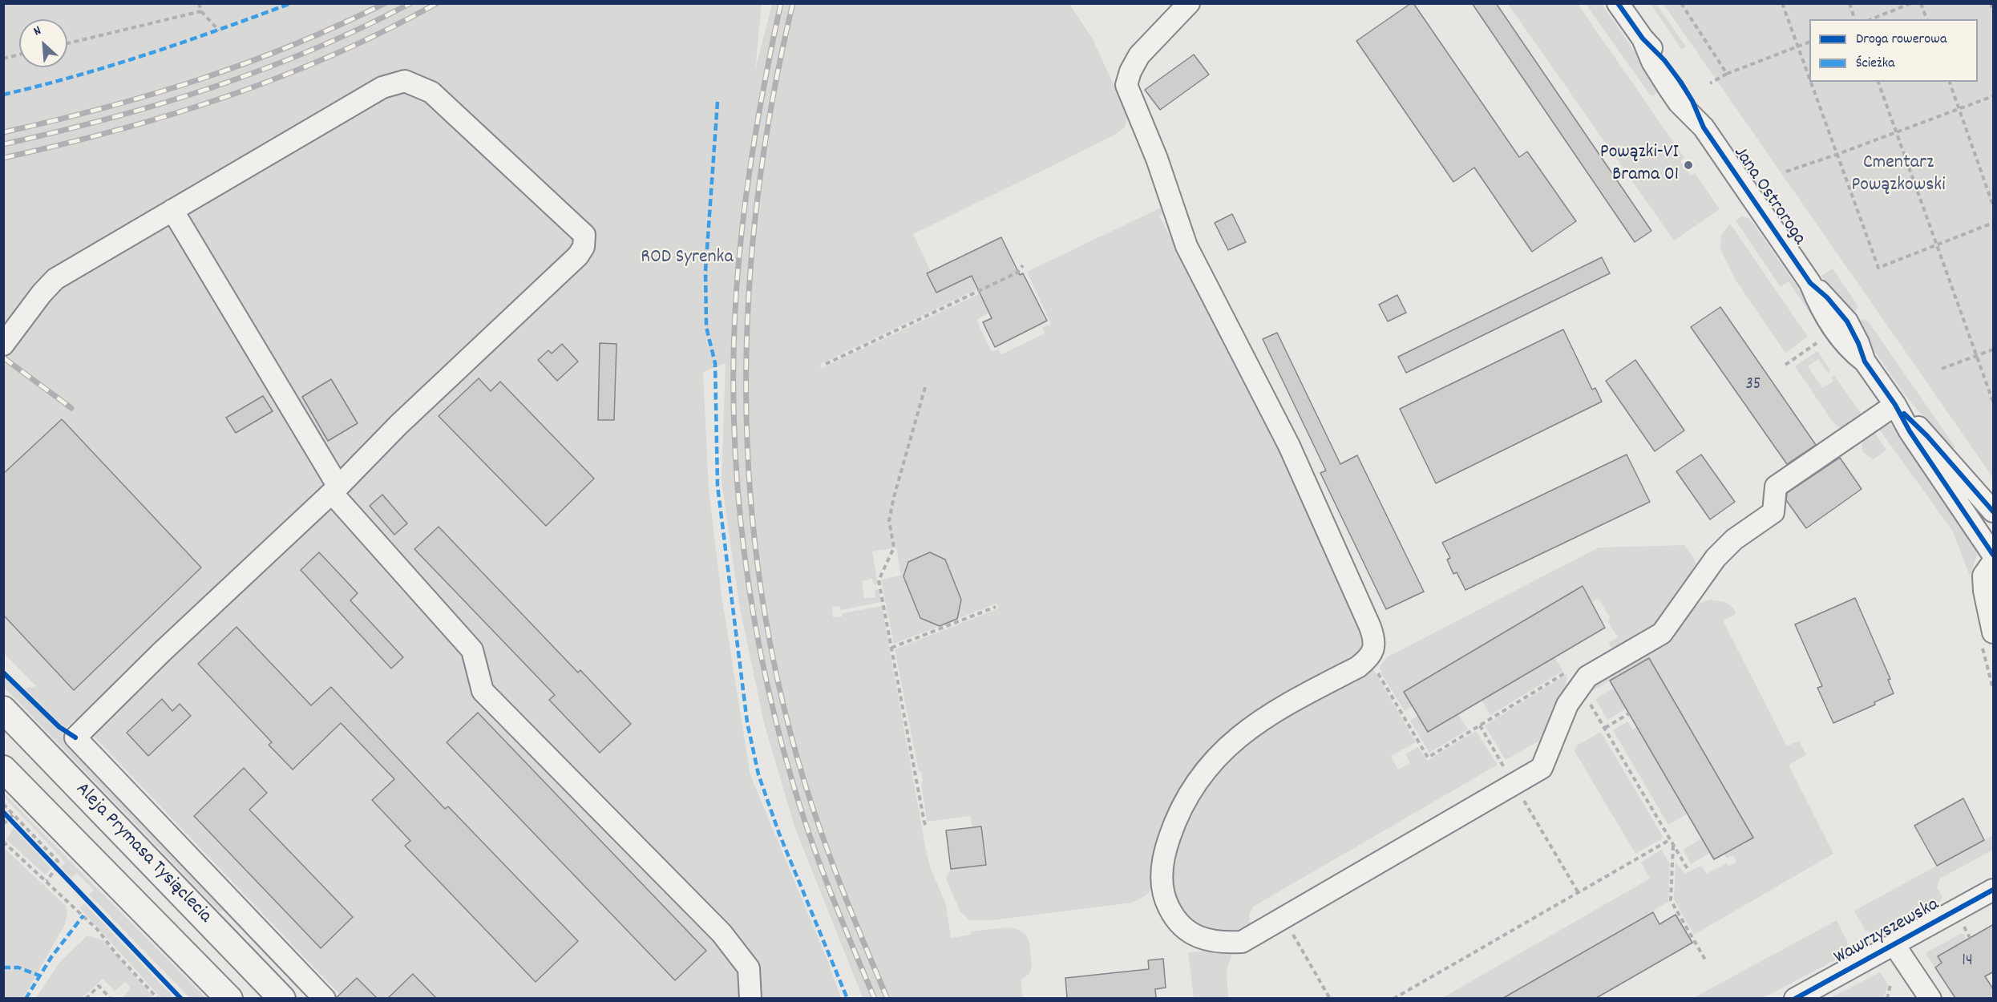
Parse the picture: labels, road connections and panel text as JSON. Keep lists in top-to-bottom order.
{
  "streets": {
    "main road": ["Aleja Prymasa Tysiąclecia"],
    "street": ["Jana Ostroroga", "Wawrzyszewska"]
  },
  "parks": ["Cmentarz Powązkowski", "ROD Syrenka"],
  "places": ["Powązki-VI Brama 01"],
  "house_numbers": ["35", "14"],
  "legend": ["Droga rowerowa", "Ścieżka"],
  "north": "top left"
}
